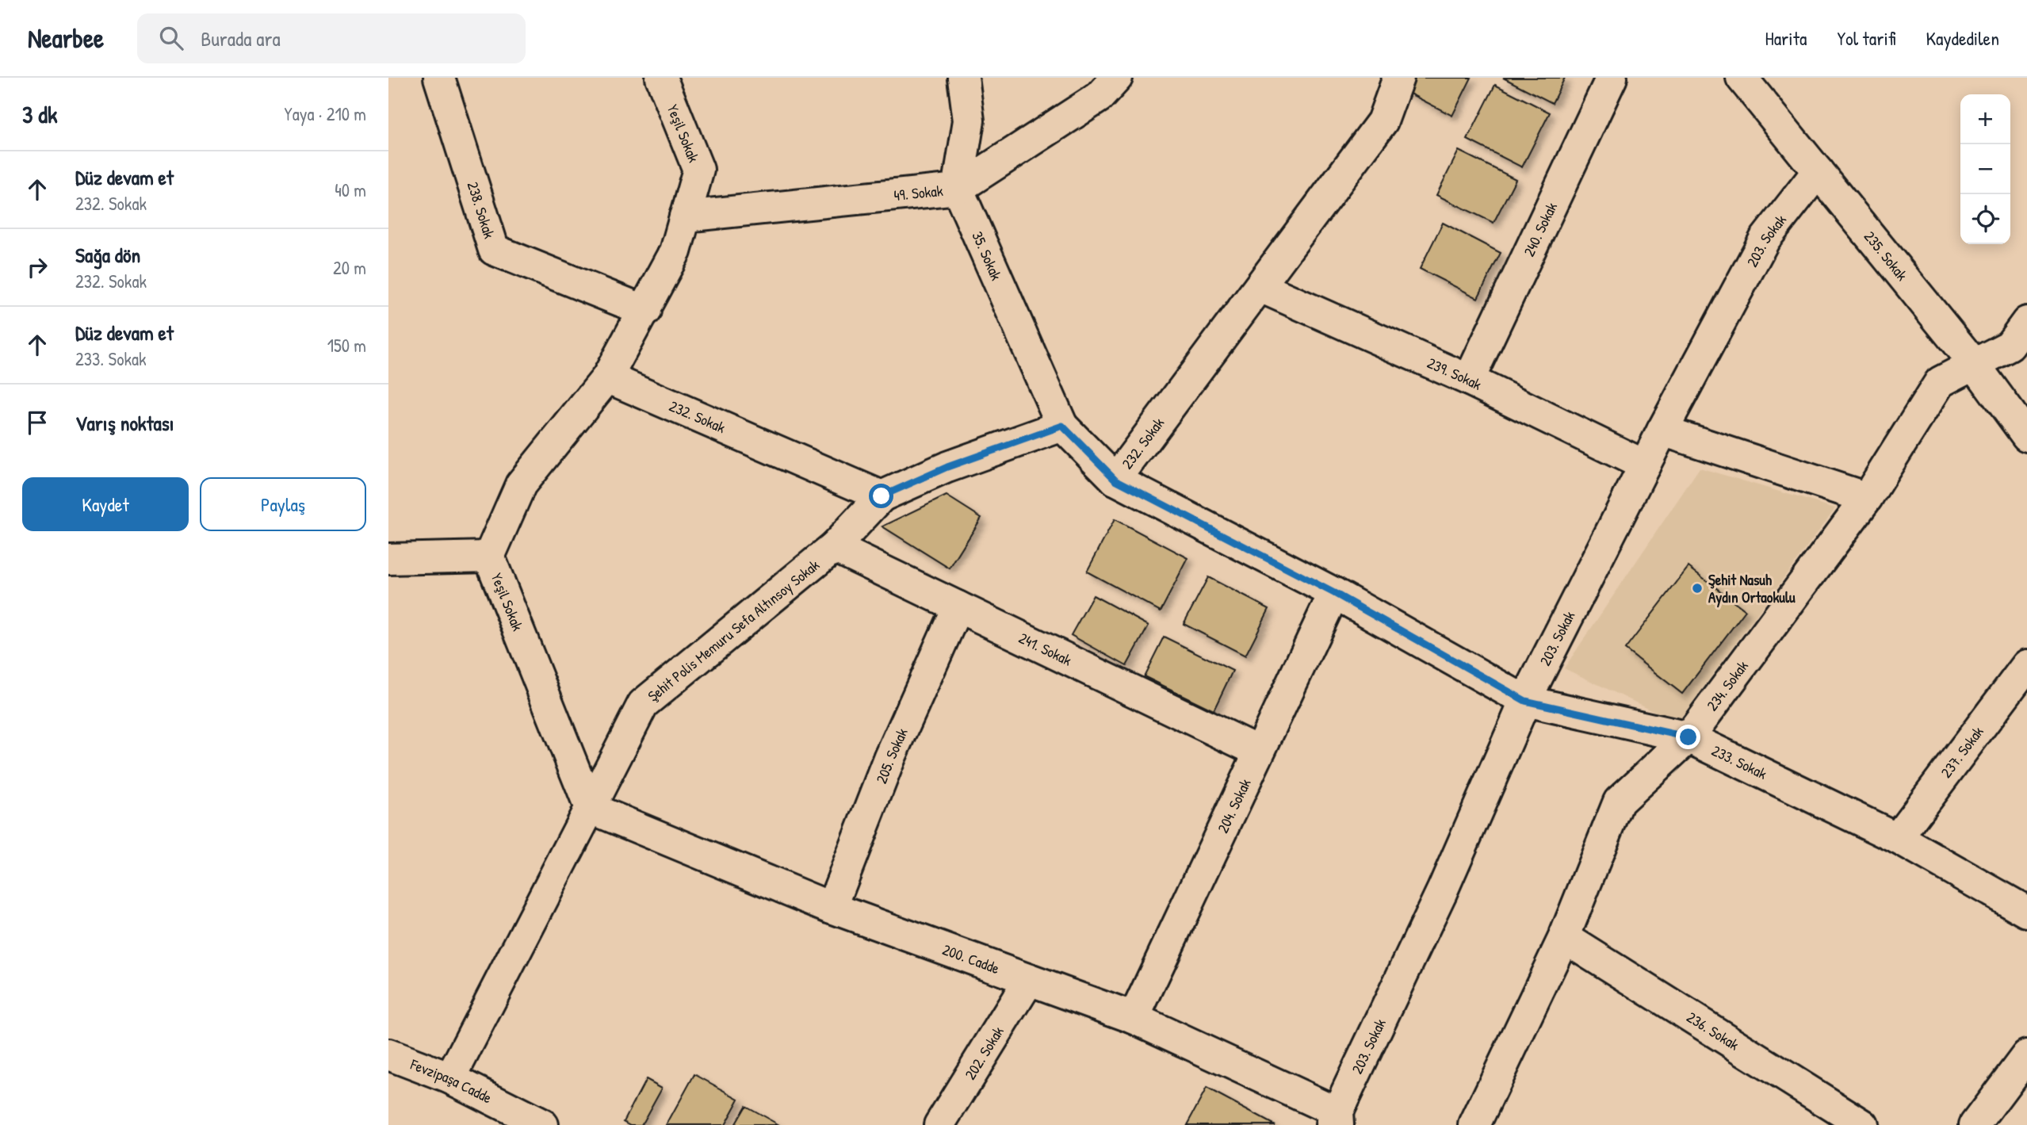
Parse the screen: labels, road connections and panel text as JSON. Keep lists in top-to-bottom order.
{
  "streets": {
    "street": [
      "Yeşil Sokak",
      "49. Sokak",
      "238. Sokak",
      "240. Sokak",
      "203. Sokak",
      "235. Sokak",
      "35. Sokak",
      "239. Sokak",
      "232. Sokak",
      "Şehit Polis Memuru Sefa Altınsoy Sokak",
      "241. Sokak",
      "234. Sokak",
      "237. Sokak",
      "205. Sokak",
      "233. Sokak",
      "204. Sokak",
      "200. Cadde",
      "236. Sokak",
      "202. Sokak",
      "Fevzipaşa Cadde"
    ]
  },
  "crossings": [
    ["Yeşil Sokak", "49. Sokak"],
    ["Yeşil Sokak", "238. Sokak"],
    ["Yeşil Sokak", "232. Sokak"],
    ["Yeşil Sokak", "Şehit Polis Memuru Sefa Altınsoy Sokak"],
    ["Yeşil Sokak", "200. Cadde"],
    ["49. Sokak", "35. Sokak"],
    ["240. Sokak", "239. Sokak"],
    ["203. Sokak", "235. Sokak"],
    ["203. Sokak", "239. Sokak"],
    ["203. Sokak", "233. Sokak"],
    ["203. Sokak", "200. Cadde"],
    ["235. Sokak", "234. Sokak"],
    ["35. Sokak", "232. Sokak"],
    ["239. Sokak", "232. Sokak"],
    ["232. Sokak", "Şehit Polis Memuru Sefa Altınsoy Sokak"],
    ["232. Sokak", "233. Sokak"],
    ["Şehit Polis Memuru Sefa Altınsoy Sokak", "241. Sokak"],
    ["Şehit Polis Memuru Sefa Altınsoy Sokak", "200. Cadde"],
    ["241. Sokak", "205. Sokak"],
    ["241. Sokak", "204. Sokak"],
    ["234. Sokak", "233. Sokak"],
    ["234. Sokak", "236. Sokak"],
    ["237. Sokak", "233. Sokak"],
    ["205. Sokak", "200. Cadde"],
    ["233. Sokak", "204. Sokak"],
    ["204. Sokak", "200. Cadde"],
    ["200. Cadde", "202. Sokak"]
  ],
  "places": ["Şehit Nasuh Aydın Ortaokulu"],
  "page": {
    "header": "Nearbee",
    "search": "Burada ara",
    "nav": ["Harita", "Yol tarifi", "Kaydedilen"],
    "heading": ["3 dk", "Yaya · 210 m"],
    "map_buttons": ["+", "−"],
    "list": [
      ["Düz devam et", "232. Sokak", "40 m"],
      ["Sağa dön", "232. Sokak", "20 m"],
      ["Düz devam et", "233. Sokak", "150 m"],
      "Varış noktası"
    ],
    "buttons": ["Kaydet", "Paylaş"]
  }
}
